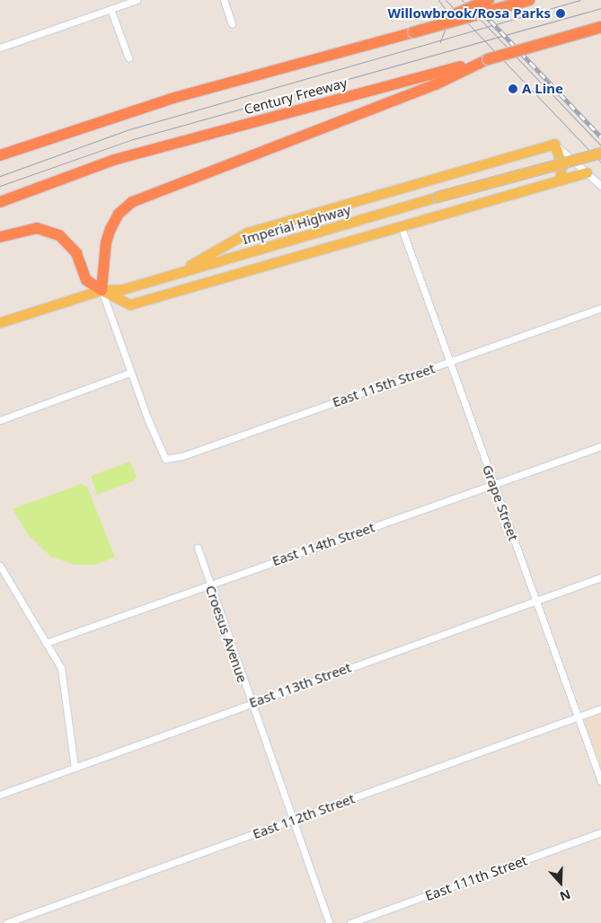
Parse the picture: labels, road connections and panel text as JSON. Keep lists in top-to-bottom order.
{
  "streets": {
    "highway": ["Century Freeway"],
    "main road": ["Imperial Highway"],
    "street": [
      "East 115th Street",
      "Grape Street",
      "East 114th Street",
      "Croesus Avenue",
      "East 113th Street",
      "East 112th Street",
      "East 111th Street"
    ]
  },
  "crossings": [
    ["East 115th Street", "Grape Street"],
    ["Grape Street", "East 114th Street"],
    ["Grape Street", "East 113th Street"],
    ["Grape Street", "East 112th Street"],
    ["East 114th Street", "Croesus Avenue"],
    ["Croesus Avenue", "East 113th Street"],
    ["Croesus Avenue", "East 112th Street"]
  ],
  "places": ["Willowbrook/Rosa Parks", "A Line"],
  "north": "bottom"
}
